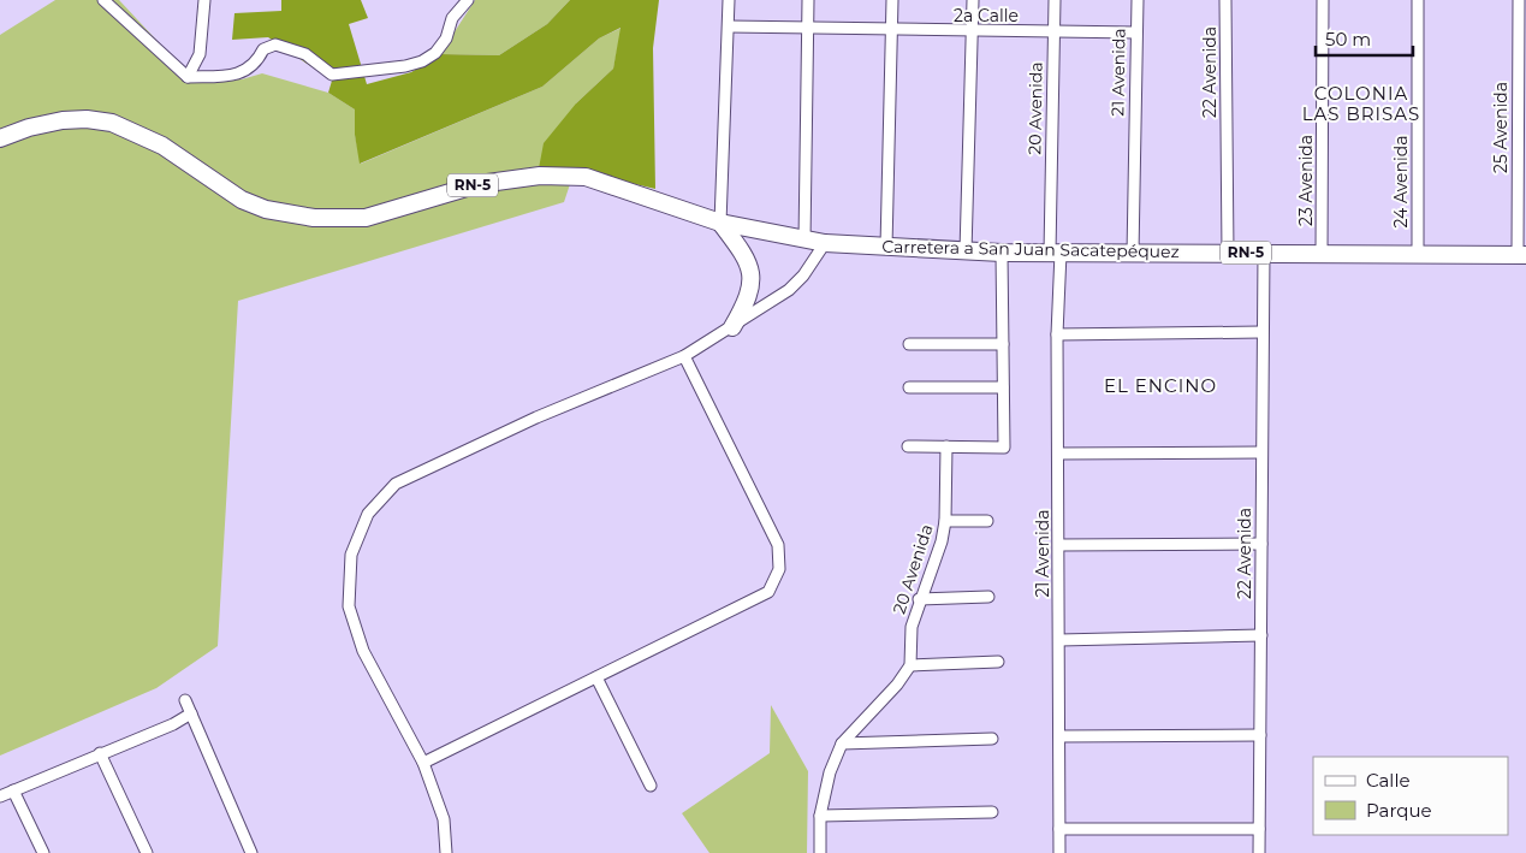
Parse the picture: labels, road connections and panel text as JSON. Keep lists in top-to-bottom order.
{
  "streets": {
    "main road": ["RN-5", "Carretera a San Juan Sacatepéquez"],
    "street": [
      "2a Calle",
      "21 Avenida",
      "22 Avenida",
      "20 Avenida",
      "25 Avenida",
      "23 Avenida",
      "24 Avenida"
    ]
  },
  "crossings": [
    ["2a Calle", "21 Avenida"],
    ["2a Calle", "20 Avenida"],
    ["21 Avenida", "20 Avenida"],
    ["21 Avenida", "Carretera a San Juan Sacatepéquez"],
    ["22 Avenida", "Carretera a San Juan Sacatepéquez"],
    ["20 Avenida", "Carretera a San Juan Sacatepéquez"],
    ["25 Avenida", "Carretera a San Juan Sacatepéquez"],
    ["23 Avenida", "Carretera a San Juan Sacatepéquez"],
    ["24 Avenida", "Carretera a San Juan Sacatepéquez"]
  ],
  "districts": ["COLONIA LAS BRISAS", "EL ENCINO"],
  "legend": ["Calle", "Parque"],
  "scale_bar": "50 m"
}
